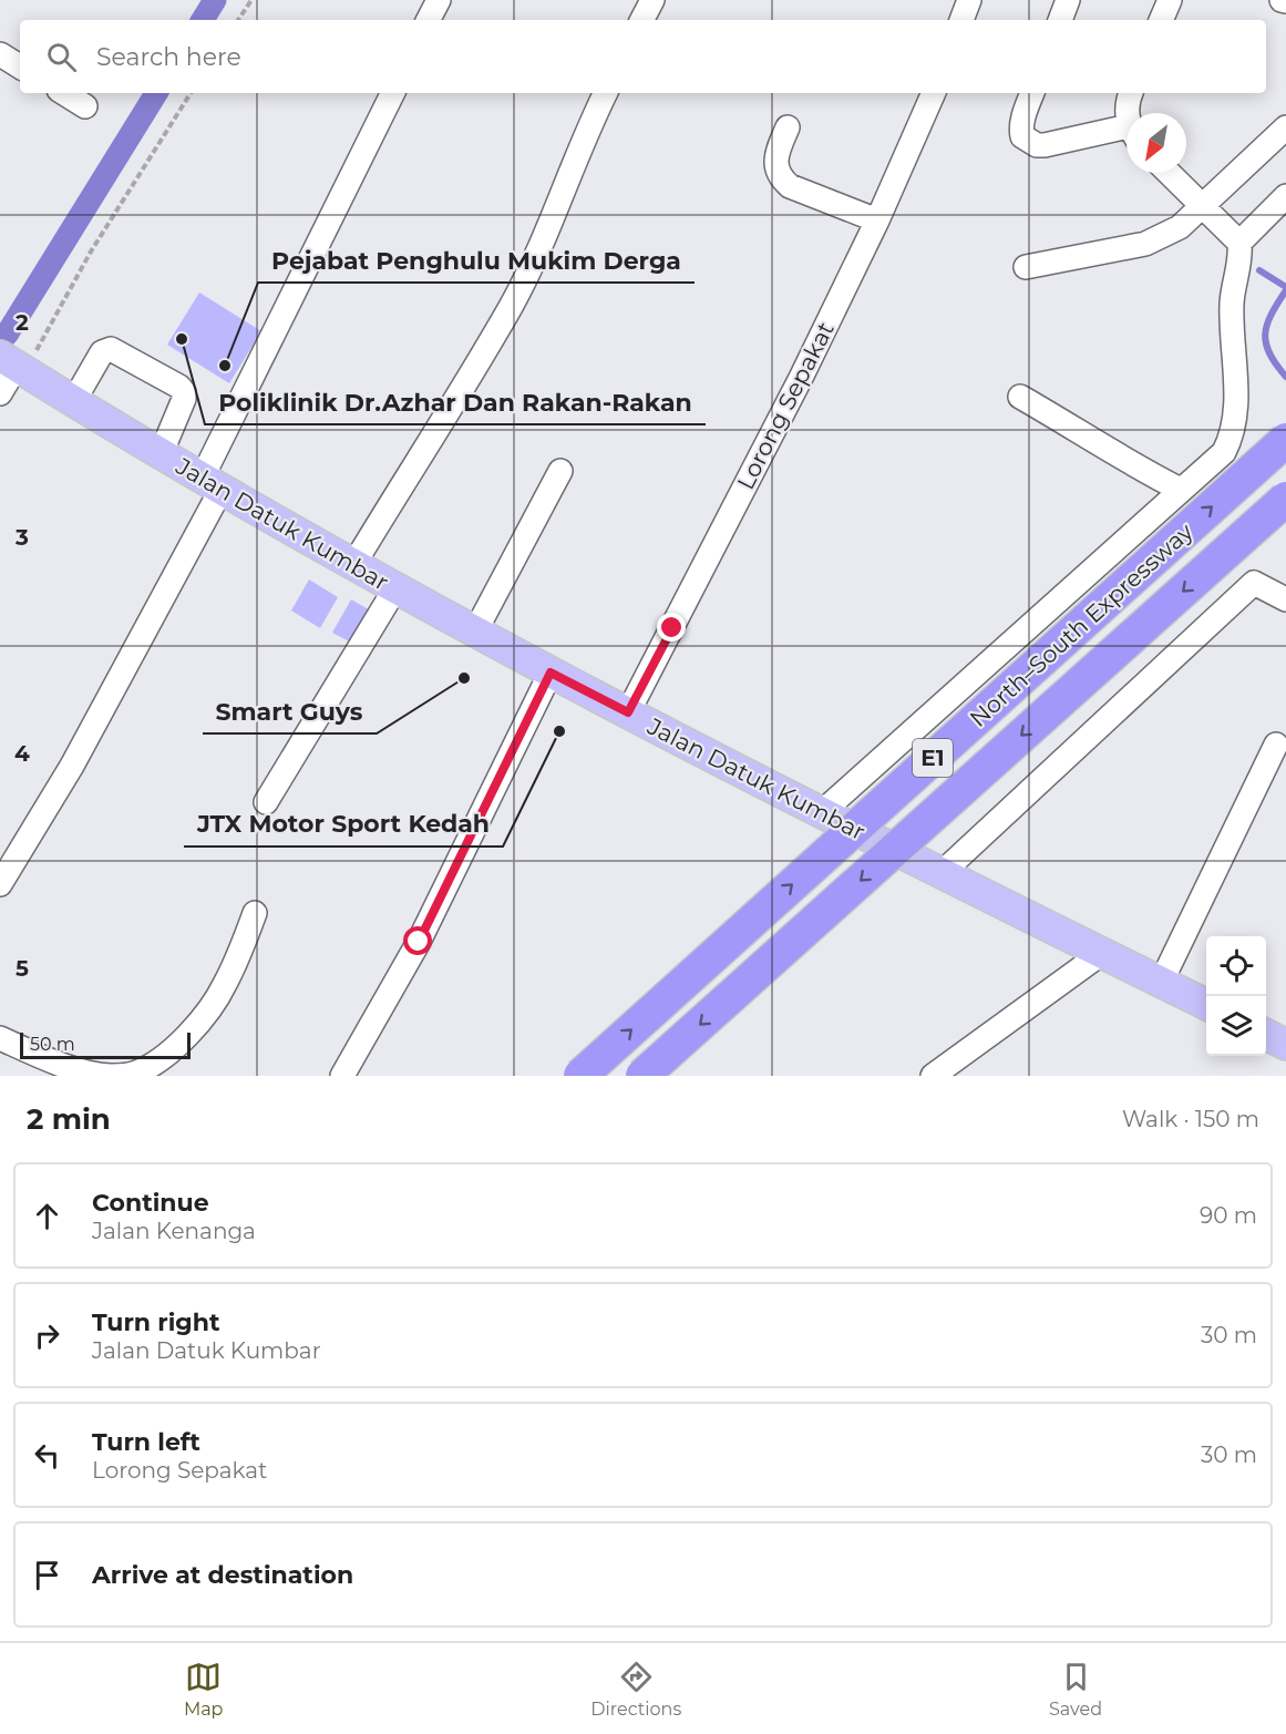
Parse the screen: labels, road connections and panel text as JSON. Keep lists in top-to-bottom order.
{
  "streets": {
    "highway": ["North–South Expressway", "E1"],
    "main road": ["Jalan Datuk Kumbar"],
    "street": ["Lorong Sepakat"]
  },
  "crossings": [
    ["Lorong Sepakat", "Jalan Datuk Kumbar"]
  ],
  "places": [
    "Poliklinik Dr.Azhar Dan Rakan-Rakan",
    "Pejabat Penghulu Mukim Derga",
    "Smart Guys",
    "JTX Motor Sport Kedah"
  ],
  "scale_bar": "50 m",
  "north": "bottom left",
  "page": {
    "search": "Search here",
    "scale": "50 m",
    "heading": ["2 min", "Walk · 150 m"],
    "list": [
      ["Continue", "Jalan Kenanga", "90 m"],
      ["Turn right", "Jalan Datuk Kumbar", "30 m"],
      ["Turn left", "Lorong Sepakat", "30 m"],
      "Arrive at destination"
    ],
    "nav": ["Map", "Directions", "Saved"]
  },
  "grid": {
    "rows": [
      "2",
      "3",
      "4",
      "5"
    ]
  }
}
